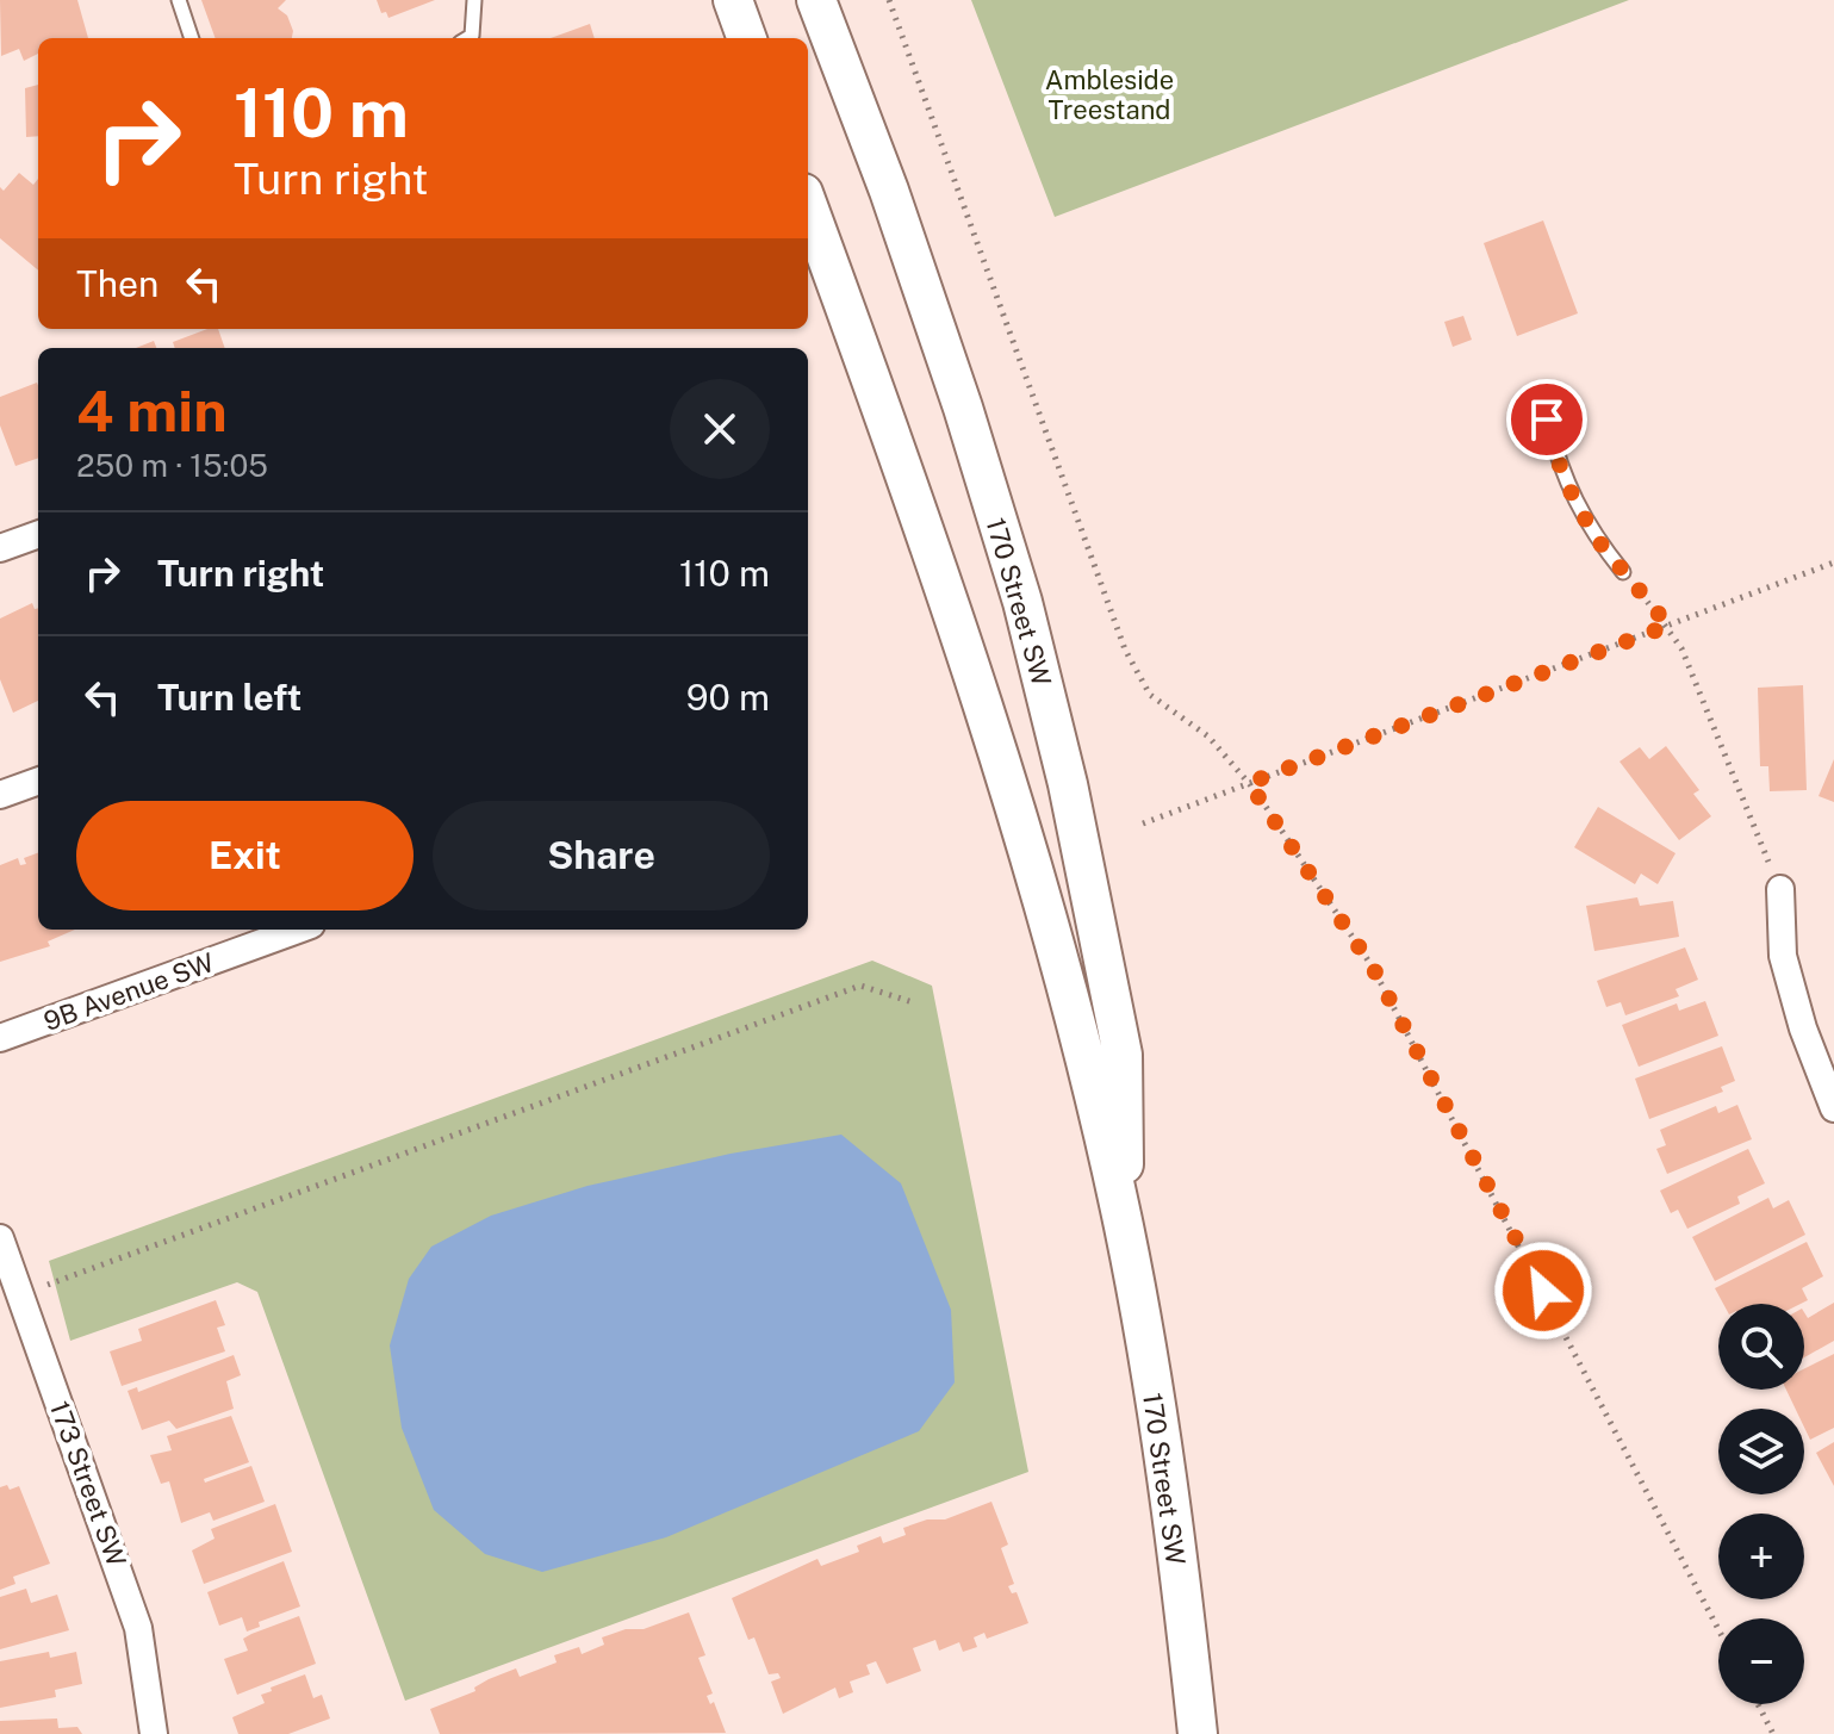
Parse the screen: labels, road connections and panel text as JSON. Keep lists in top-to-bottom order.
{
  "streets": {
    "main road": ["170 Street SW"],
    "street": ["9B Avenue SW", "173 Street SW"]
  },
  "parks": ["Ambleside Treestand"],
  "page": {
    "turn": ["110 m", "Turn right"],
    "then": "Then",
    "heading": ["4 min", "250 m · 15:05"],
    "list": [
      {
        "name": "Turn right",
        "value": "110 m"
      },
      {
        "name": "Turn left",
        "value": "90 m"
      }
    ],
    "buttons": ["Exit", "Share"],
    "map_buttons": ["+", "−"]
  }
}
